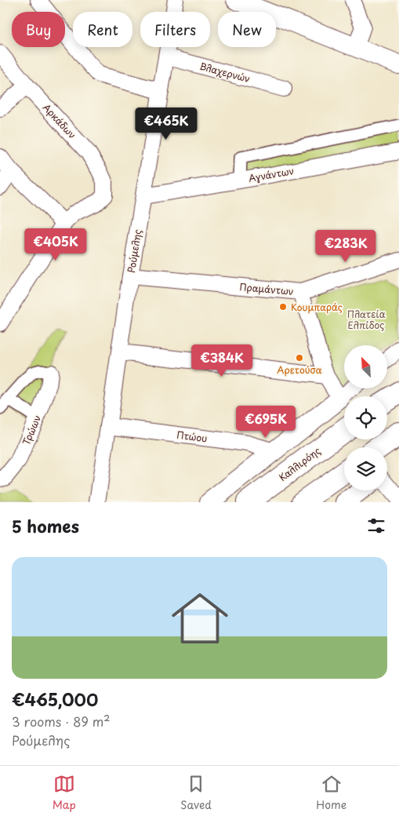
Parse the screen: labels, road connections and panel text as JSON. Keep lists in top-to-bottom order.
{
  "streets": {
    "main road": ["Καλλιρόης"],
    "street": [
      "Βλαχερνών",
      "Αρκάδων",
      "Αγνάντων",
      "Ρούμελης",
      "Πραμάντων",
      "Τρώων",
      "Πτώου"
    ]
  },
  "crossings": [
    ["Βλαχερνών", "Ρούμελης"],
    ["Αγνάντων", "Ρούμελης"],
    ["Ρούμελης", "Πραμάντων"],
    ["Ρούμελης", "Πτώου"]
  ],
  "parks": ["Πλατεία Ελπίδος"],
  "places": ["Κουμπαράς", "Αρετούσα"],
  "north": "top left",
  "page": {
    "chip": [
      "Buy",
      "Rent",
      "Filters",
      "New"
    ],
    "price": [
      "€465K",
      "€405K",
      "€283K",
      "€384K",
      "€695K"
    ],
    "heading": "5 homes",
    "list": [
      {
        "name": "€465,000",
        "note": "3 rooms · 89 m² · Ρούμελης"
      }
    ],
    "tabs": ["Map", "Saved", "Home"]
  }
}
